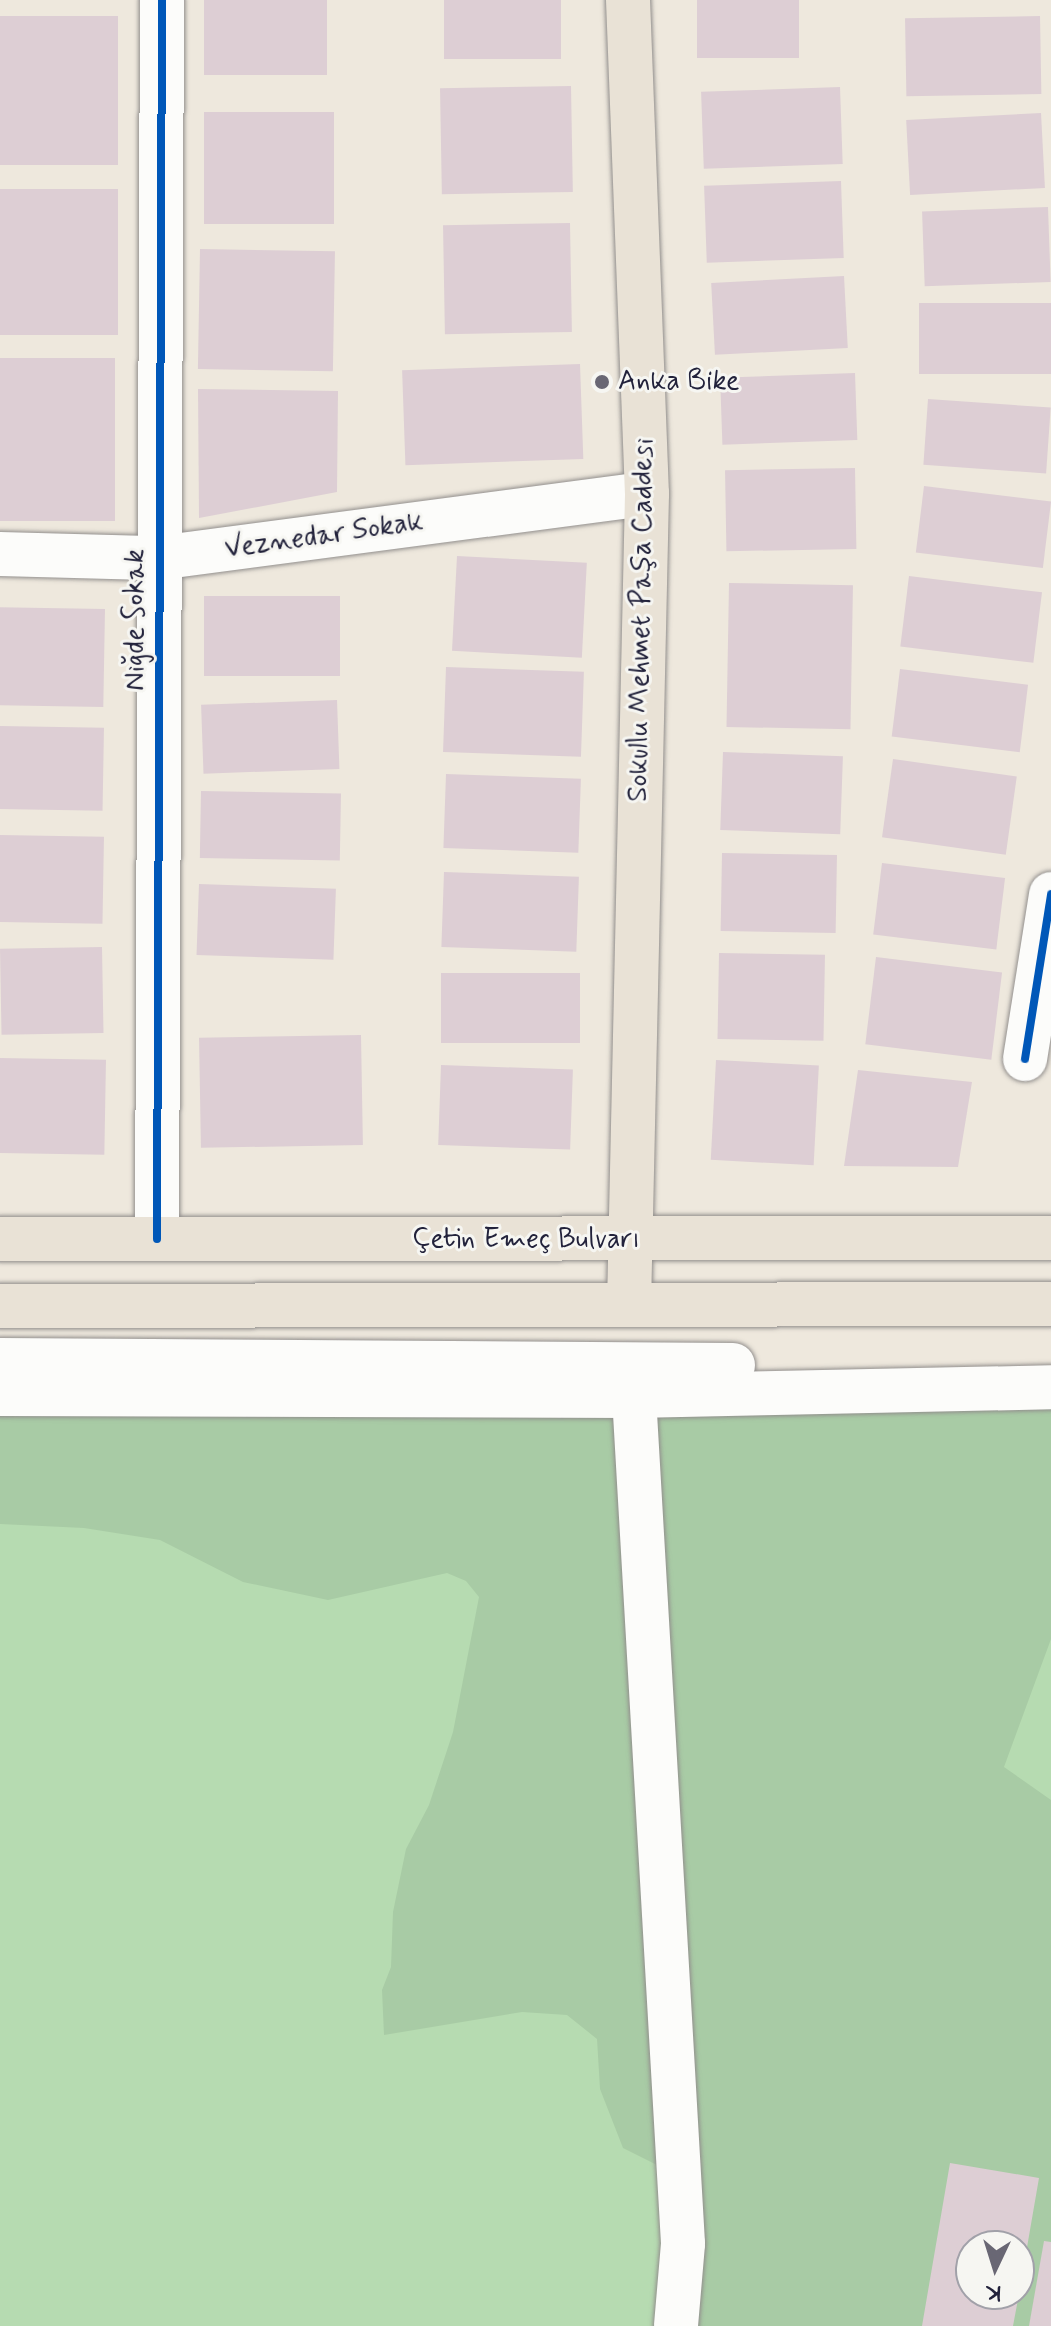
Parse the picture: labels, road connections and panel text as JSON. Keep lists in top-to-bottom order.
{
  "streets": {
    "main road": ["Sokullu Mehmet Paşa Caddesi", "Çetin Emeç Bulvarı"],
    "street": ["Veznedar Sokak", "Niğde Sokak"]
  },
  "crossings": [
    ["Veznedar Sokak", "Niğde Sokak"],
    ["Veznedar Sokak", "Sokullu Mehmet Paşa Caddesi"],
    ["Niğde Sokak", "Çetin Emeç Bulvarı"],
    ["Sokullu Mehmet Paşa Caddesi", "Çetin Emeç Bulvarı"]
  ],
  "places": ["Anka Bike"],
  "north": "bottom"
}
